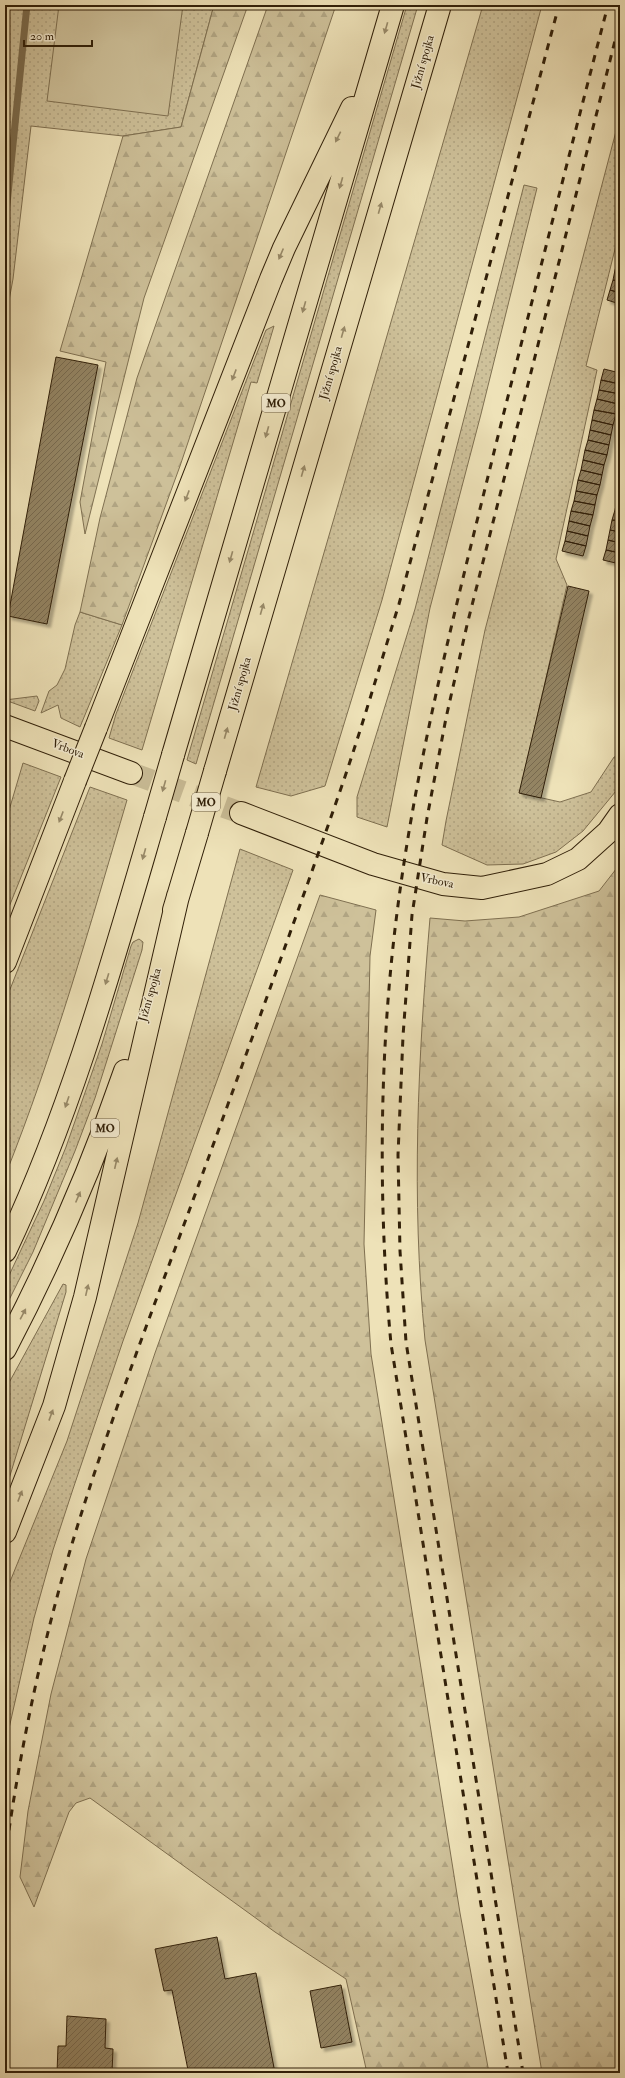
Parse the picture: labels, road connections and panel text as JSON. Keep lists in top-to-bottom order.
{
  "streets": {
    "main road": ["Jižní spojka", "MO", "Vrbova"]
  },
  "scale_bar": "20 m"
}
